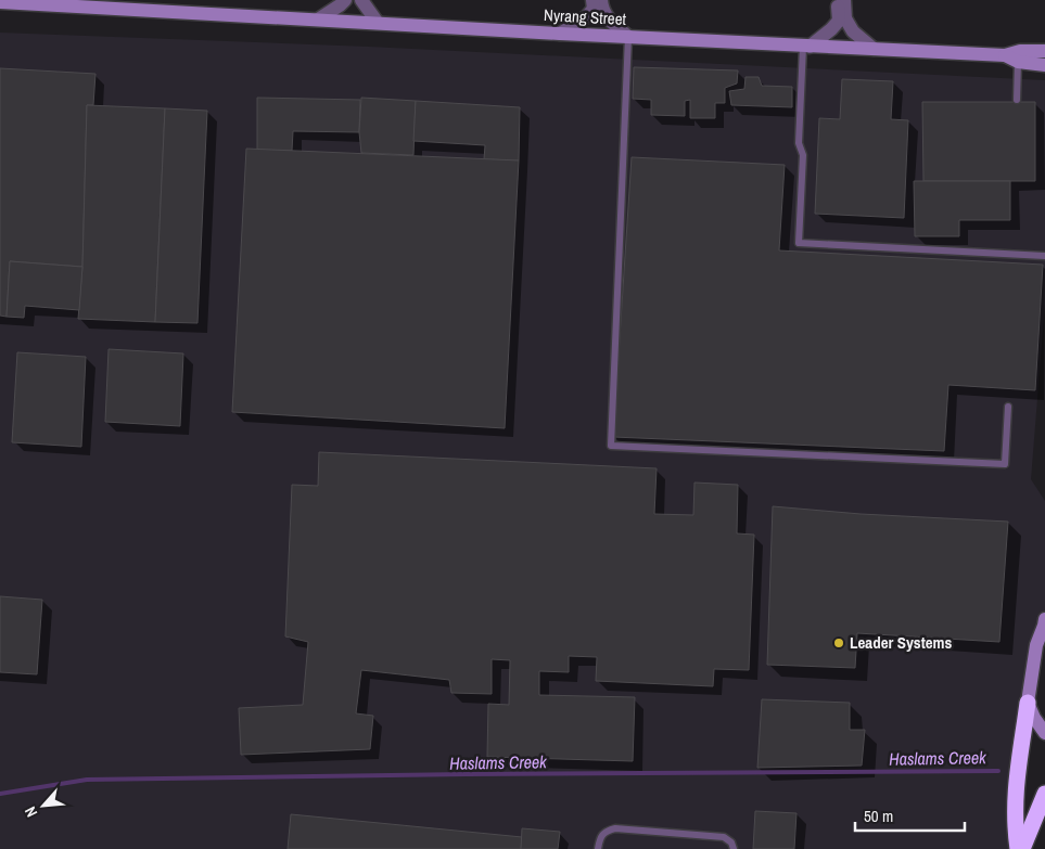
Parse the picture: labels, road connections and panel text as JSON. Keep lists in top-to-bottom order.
{
  "streets": {
    "street": ["Nyrang Street"]
  },
  "water": ["Haslams Creek"],
  "places": ["Leader Systems"],
  "scale_bar": "50 m",
  "north": "bottom left"
}
